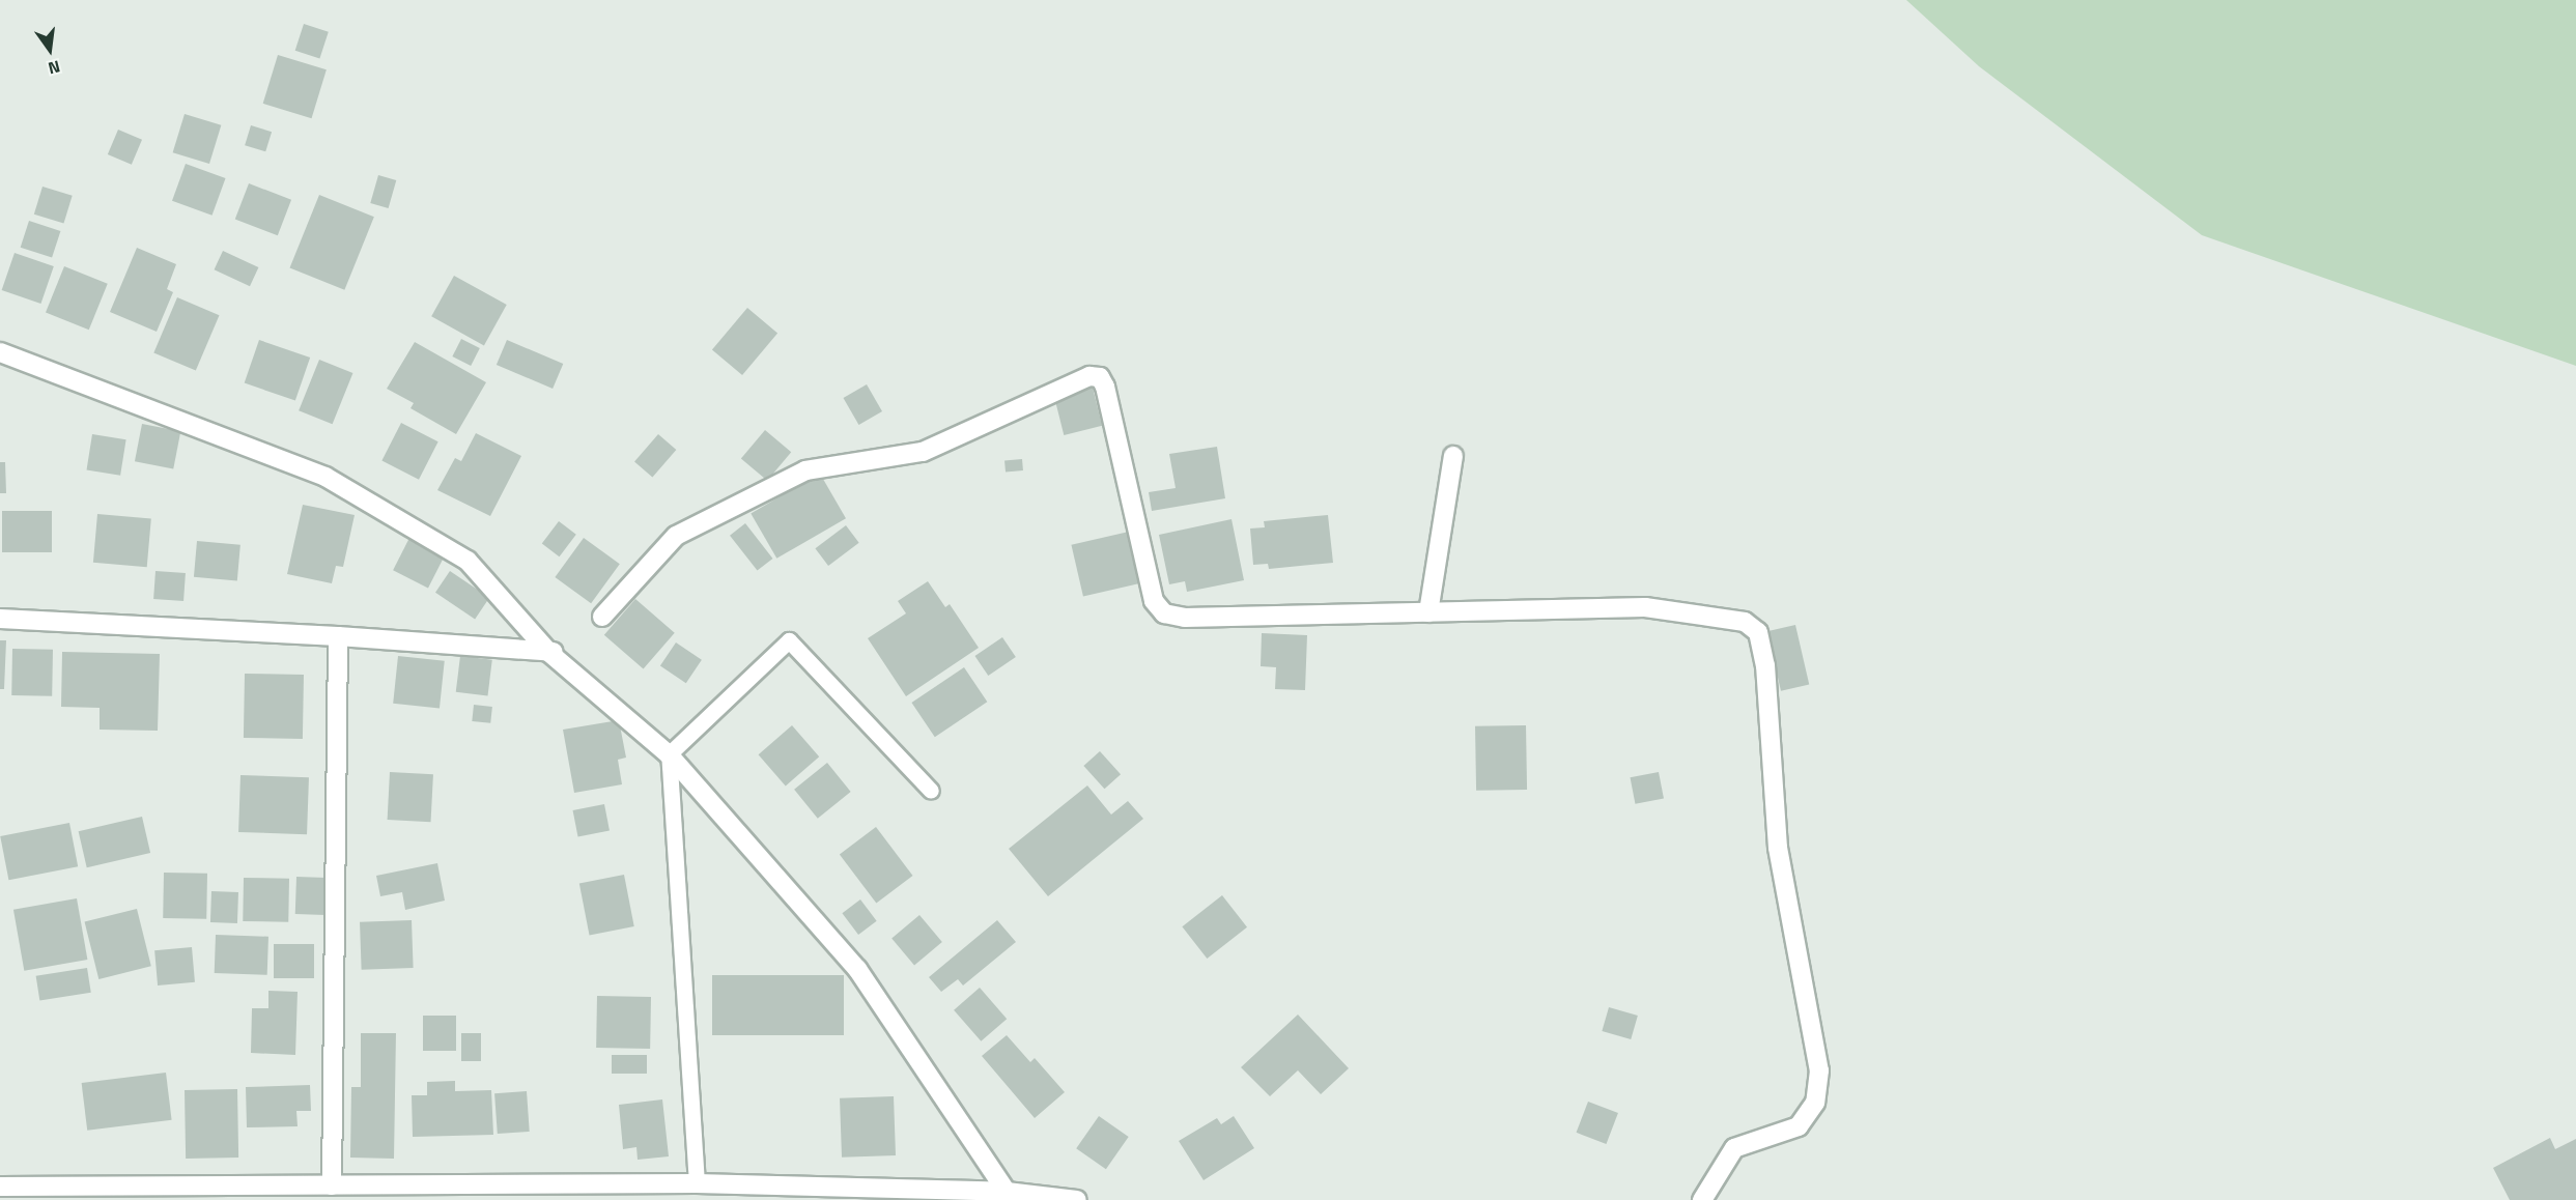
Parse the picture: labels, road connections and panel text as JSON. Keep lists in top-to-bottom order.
{
  "north": "bottom"
}
